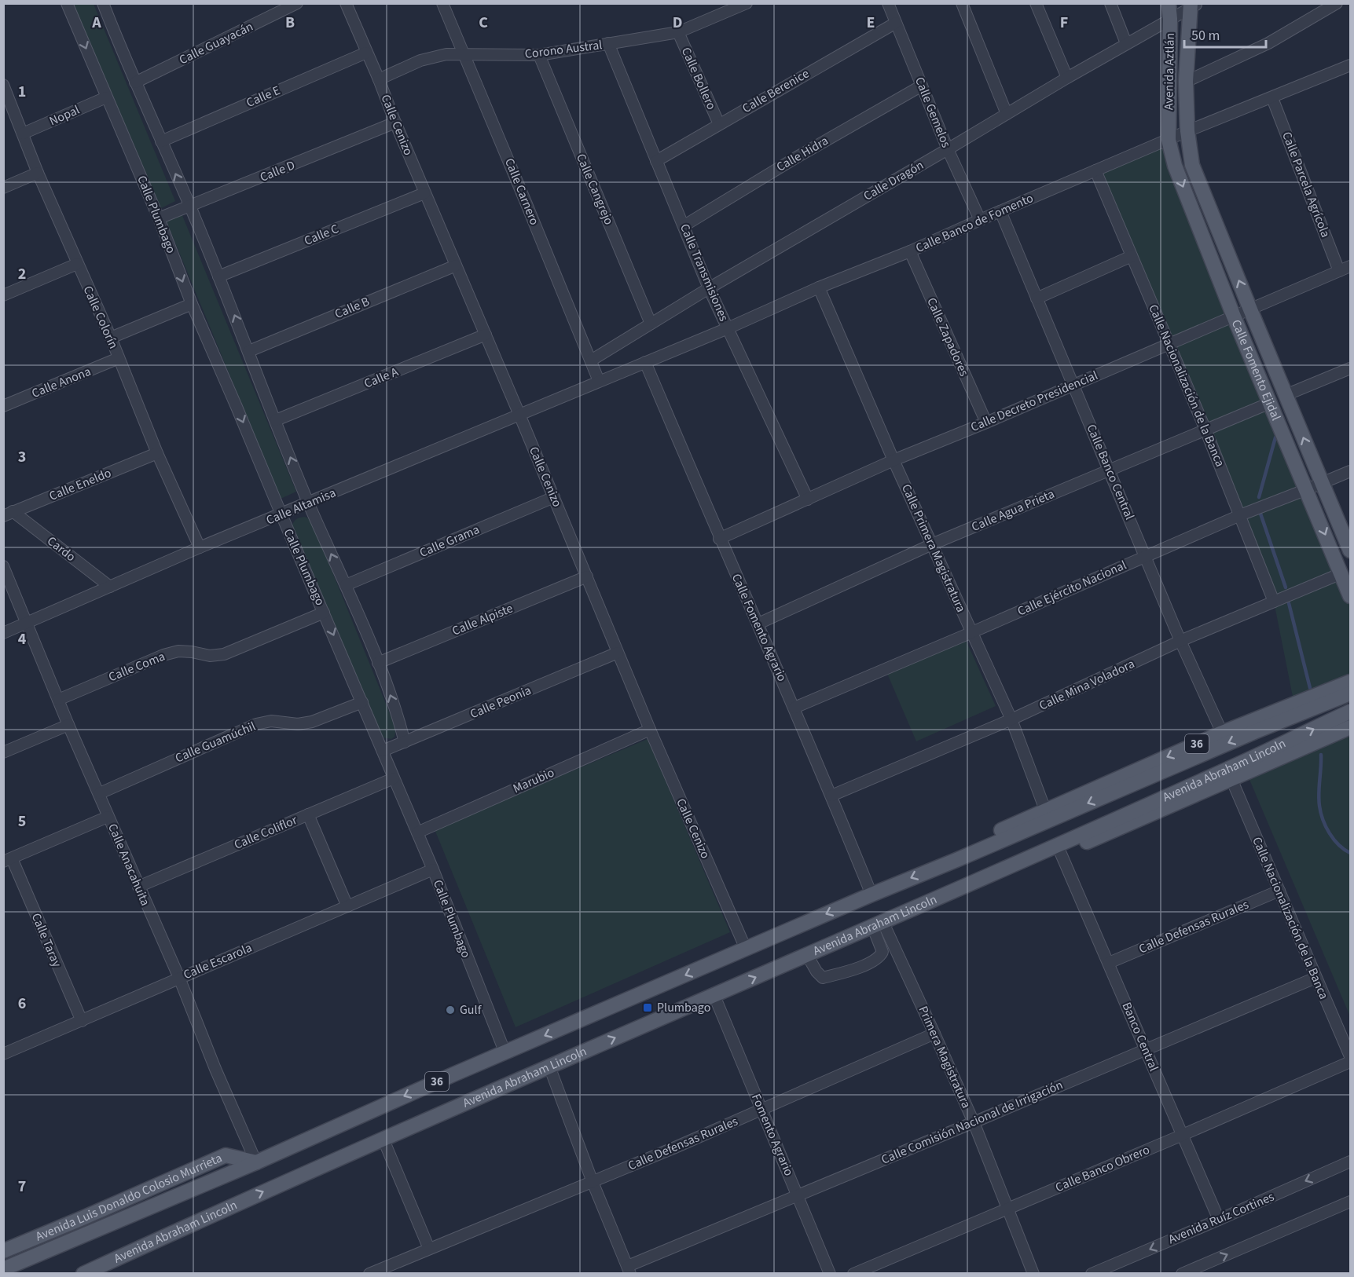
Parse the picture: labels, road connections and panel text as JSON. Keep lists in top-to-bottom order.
{
  "streets": {
    "main road": [
      "Avenida Aztlán",
      "Calle Fomento Ejidal",
      "36",
      "Avenida Abraham Lincoln",
      "Avenida Luis Donaldo Colosio Murrieta"
    ],
    "street": [
      "Calle Guayacán",
      "Corono Austral",
      "Calle Bollero",
      "Calle Berenice",
      "Calle E",
      "Calle Gemelos",
      "Nopal",
      "Calle Cenizo",
      "Calle Hidra",
      "Calle D",
      "Calle Dragón",
      "Calle Parcela Agrícola",
      "Calle Cangrejo",
      "Calle Carnero",
      "Calle Plumbago",
      "Calle Banco de Fomento",
      "Calle C",
      "Calle Transmisiones",
      "Calle B",
      "Calle Colorín",
      "Calle Zapadores",
      "Calle A",
      "Calle Anona",
      "Calle Nacionalización de la Banca",
      "Calle Decreto Presidencial",
      "Calle Banco Central",
      "Calle Eneldo",
      "Calle Altamisa",
      "Calle Agua Prieta",
      "Calle Grama",
      "Calle Primera Magistratura",
      "Cardo",
      "Calle Ejército Nacional",
      "Calle Alpiste",
      "Calle Fomento Agrario",
      "Calle Coma",
      "Calle Mina Voladora",
      "Calle Peonia",
      "Calle Guamúchil",
      "Marubio",
      "Calle Coliflor",
      "Calle Anacahuita",
      "Calle Defensas Rurales",
      "Calle Taray",
      "Calle Escarola",
      "Banco Central",
      "Primera Magistratura",
      "Calle Comisión Nacional de Irrigación",
      "Fomento Agrario",
      "Calle Banco Obrero",
      "Avenida Ruíz Cortines"
    ]
  },
  "crossings": [
    ["Corono Austral", "Calle Bollero"],
    ["Corono Austral", "Calle Cenizo"],
    ["Corono Austral", "Calle Cangrejo"],
    ["Corono Austral", "Calle Carnero"],
    ["Corono Austral", "Calle Transmisiones"],
    ["Avenida Aztlán", "Calle Dragón"],
    ["Avenida Aztlán", "Calle Banco de Fomento"],
    ["Avenida Aztlán", "Calle Fomento Ejidal"],
    ["Calle Bollero", "Calle Berenice"],
    ["Calle Berenice", "Calle Gemelos"],
    ["Calle Berenice", "Calle Transmisiones"],
    ["Calle E", "Calle Cenizo"],
    ["Calle Gemelos", "Calle Hidra"],
    ["Calle Gemelos", "Calle Dragón"],
    ["Calle Gemelos", "Calle Banco de Fomento"],
    ["Nopal", "Calle Plumbago"],
    ["Nopal", "Calle Colorín"],
    ["Calle Cenizo", "Calle D"],
    ["Calle Cenizo", "Calle C"],
    ["Calle Cenizo", "Calle B"],
    ["Calle Cenizo", "Calle A"],
    ["Calle Cenizo", "Calle Altamisa"],
    ["Calle Cenizo", "Calle Grama"],
    ["Calle Cenizo", "Calle Alpiste"],
    ["Calle Cenizo", "Calle Peonia"],
    ["Calle Cenizo", "36"],
    ["Calle Cenizo", "Marubio"],
    ["Calle Hidra", "Calle Transmisiones"],
    ["Calle D", "Calle Plumbago"],
    ["Calle Dragón", "Calle Cangrejo"],
    ["Calle Dragón", "Calle Carnero"],
    ["Calle Dragón", "Calle Transmisiones"],
    ["Calle Parcela Agrícola", "Calle Banco de Fomento"],
    ["Calle Parcela Agrícola", "Calle Decreto Presidencial"],
    ["Calle Carnero", "Calle Banco de Fomento"],
    ["Calle Carnero", "Calle Altamisa"],
    ["Calle Plumbago", "Calle Altamisa"],
    ["Calle Plumbago", "Calle Coma"],
    ["Calle Plumbago", "Calle Peonia"],
    ["Calle Plumbago", "Calle Guamúchil"],
    ["Calle Plumbago", "36"],
    ["Calle Plumbago", "Marubio"],
    ["Calle Plumbago", "Calle Coliflor"],
    ["Calle Plumbago", "Calle Escarola"],
    ["Calle Banco de Fomento", "Calle Transmisiones"],
    ["Calle Banco de Fomento", "Calle Zapadores"],
    ["Calle Banco de Fomento", "Calle Fomento Ejidal"],
    ["Calle Banco de Fomento", "Calle Nacionalización de la Banca"],
    ["Calle Banco de Fomento", "Calle Banco Central"],
    ["Calle Banco de Fomento", "Calle Altamisa"],
    ["Calle Banco de Fomento", "Calle Primera Magistratura"],
    ["Calle Banco de Fomento", "Calle Fomento Agrario"],
    ["Calle Transmisiones", "Calle Decreto Presidencial"],
    ["Calle Colorín", "Calle Anona"],
    ["Calle Colorín", "Calle Eneldo"],
    ["Calle Colorín", "Calle Altamisa"],
    ["Calle Zapadores", "Calle Decreto Presidencial"],
    ["Calle Fomento Ejidal", "Calle Decreto Presidencial"],
    ["Calle Fomento Ejidal", "Calle Agua Prieta"],
    ["Calle Fomento Ejidal", "Calle Ejército Nacional"],
    ["Calle Fomento Ejidal", "Calle Mina Voladora"],
    ["Calle Nacionalización de la Banca", "Calle Decreto Presidencial"],
    ["Calle Nacionalización de la Banca", "Calle Agua Prieta"],
    ["Calle Nacionalización de la Banca", "Calle Ejército Nacional"],
    ["Calle Nacionalización de la Banca", "Calle Mina Voladora"],
    ["Calle Nacionalización de la Banca", "Avenida Abraham Lincoln"],
    ["Calle Nacionalización de la Banca", "Calle Defensas Rurales"],
    ["Calle Nacionalización de la Banca", "Calle Comisión Nacional de Irrigación"],
    ["Calle Decreto Presidencial", "Calle Banco Central"],
    ["Calle Decreto Presidencial", "Calle Primera Magistratura"],
    ["Calle Decreto Presidencial", "Calle Fomento Agrario"],
    ["Calle Banco Central", "Calle Agua Prieta"],
    ["Calle Banco Central", "Calle Ejército Nacional"],
    ["Calle Banco Central", "Calle Mina Voladora"],
    ["Calle Banco Central", "36"],
    ["Calle Eneldo", "Cardo"],
    ["Calle Altamisa", "Cardo"],
    ["Calle Altamisa", "Calle Anacahuita"],
    ["Calle Agua Prieta", "Calle Primera Magistratura"],
    ["Calle Agua Prieta", "Calle Fomento Agrario"],
    ["Calle Primera Magistratura", "Calle Ejército Nacional"],
    ["Calle Primera Magistratura", "Calle Mina Voladora"],
    ["Calle Primera Magistratura", "36"],
    ["Calle Ejército Nacional", "Calle Fomento Agrario"],
    ["Calle Fomento Agrario", "Calle Mina Voladora"],
    ["Calle Fomento Agrario", "36"],
    ["Calle Coma", "Calle Anacahuita"],
    ["Calle Guamúchil", "Calle Anacahuita"],
    ["36", "Calle Anacahuita"],
    ["36", "Avenida Luis Donaldo Colosio Murrieta"],
    ["Avenida Abraham Lincoln", "Banco Central"],
    ["Avenida Abraham Lincoln", "Primera Magistratura"],
    ["Avenida Abraham Lincoln", "Fomento Agrario"],
    ["Calle Coliflor", "Calle Anacahuita"],
    ["Calle Anacahuita", "Calle Escarola"],
    ["Calle Anacahuita", "Avenida Luis Donaldo Colosio Murrieta"],
    ["Calle Defensas Rurales", "Banco Central"],
    ["Calle Defensas Rurales", "Primera Magistratura"],
    ["Calle Defensas Rurales", "Fomento Agrario"],
    ["Calle Taray", "Calle Escarola"],
    ["Banco Central", "Calle Comisión Nacional de Irrigación"],
    ["Banco Central", "Calle Banco Obrero"],
    ["Banco Central", "Avenida Ruíz Cortines"],
    ["Primera Magistratura", "Calle Comisión Nacional de Irrigación"],
    ["Primera Magistratura", "Calle Banco Obrero"],
    ["Calle Comisión Nacional de Irrigación", "Fomento Agrario"]
  ],
  "places": {
    "transit": ["Plumbago"],
    "other": ["Gulf"]
  },
  "scale_bar": "50 m",
  "grid": {
    "columns": [
      "A",
      "B",
      "C",
      "D",
      "E",
      "F"
    ],
    "rows": [
      "1",
      "2",
      "3",
      "4",
      "5",
      "6",
      "7"
    ]
  }
}
